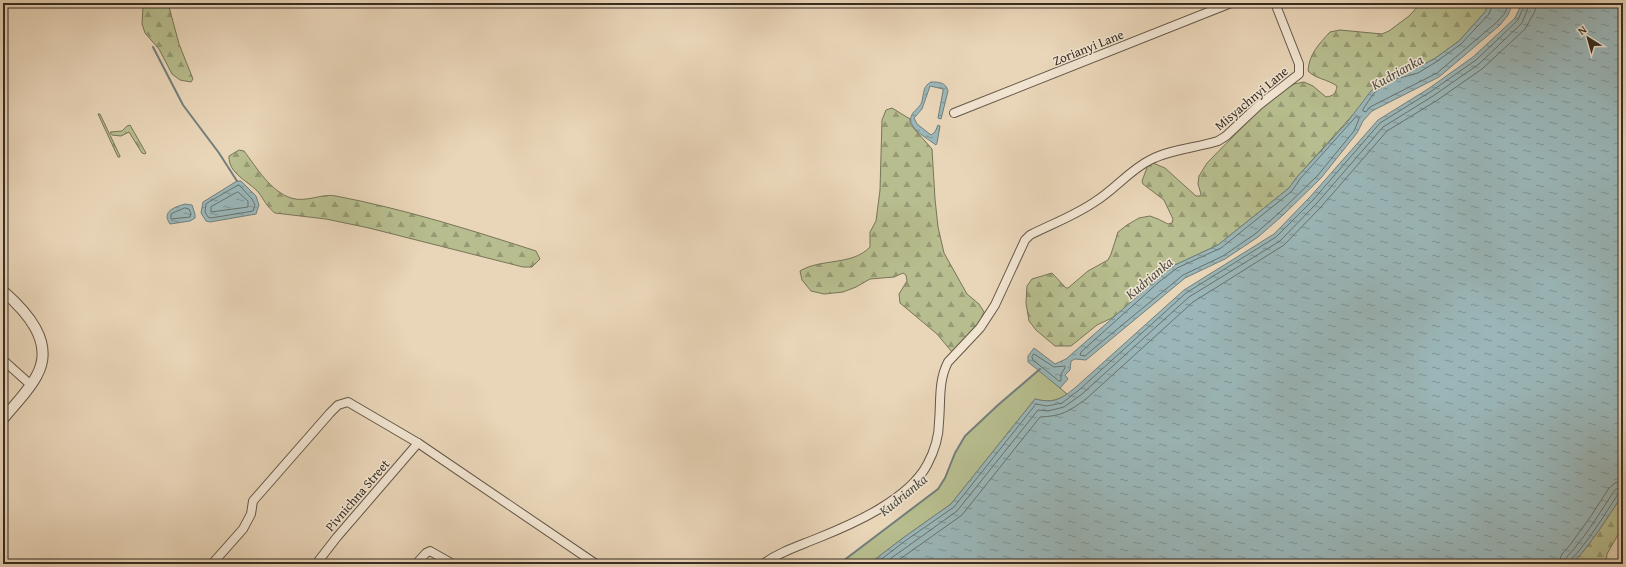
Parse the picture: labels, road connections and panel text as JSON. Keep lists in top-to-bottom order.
{
  "streets": {
    "street": ["Zorianyi Lane", "Misyachnyi Lane", "Pivnichna Street"]
  },
  "water": ["Kudrianka"],
  "north": "top left"
}
